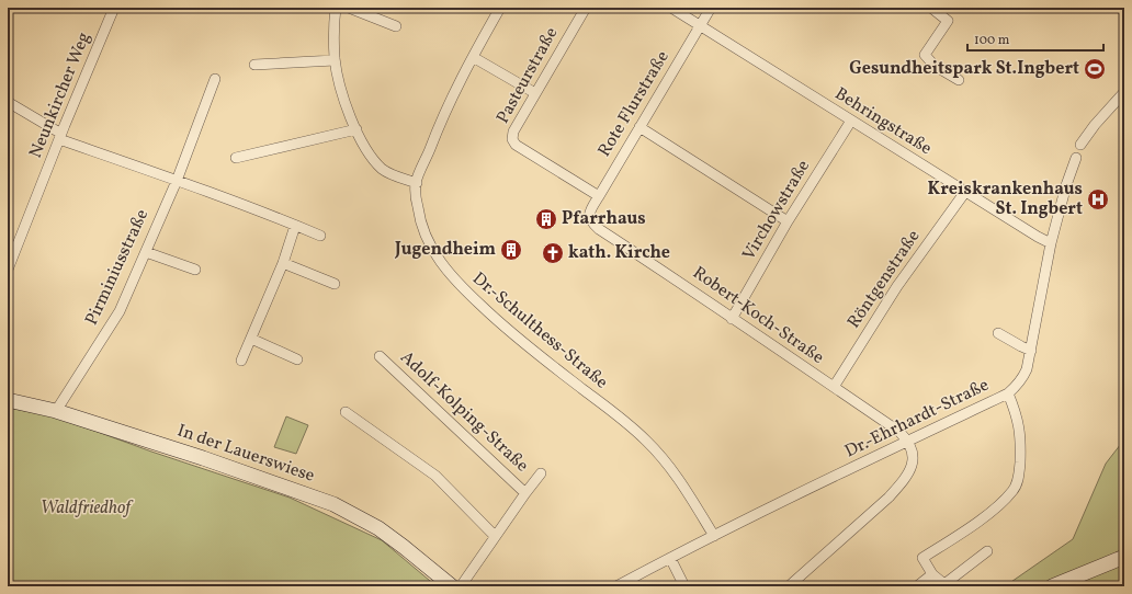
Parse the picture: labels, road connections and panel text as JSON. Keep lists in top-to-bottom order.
{
  "streets": {
    "street": [
      "Pasteurstraße",
      "Neunkircher Weg",
      "Rote Flurstraße",
      "Behringstraße",
      "Virchowstraße",
      "Pirminiusstraße",
      "Röntgenstraße",
      "Robert-Koch-Straße",
      "Dr.-Schulthess-Straße",
      "Adolf-Kolping-Straße",
      "Dr.-Ehrhardt-Straße",
      "In der Lauerswiese"
    ]
  },
  "crossings": [
    ["Pasteurstraße", "Rote Flurstraße"],
    ["Rote Flurstraße", "Behringstraße"],
    ["Rote Flurstraße", "Robert-Koch-Straße"],
    ["Behringstraße", "Virchowstraße"],
    ["Behringstraße", "Röntgenstraße"],
    ["Behringstraße", "Dr.-Ehrhardt-Straße"],
    ["Virchowstraße", "Robert-Koch-Straße"],
    ["Pirminiusstraße", "In der Lauerswiese"],
    ["Röntgenstraße", "Robert-Koch-Straße"],
    ["Robert-Koch-Straße", "Dr.-Ehrhardt-Straße"],
    ["Dr.-Schulthess-Straße", "Dr.-Ehrhardt-Straße"]
  ],
  "parks": ["Waldfriedhof"],
  "places": {
    "sports": ["Gesundheitspark St.Ingbert"],
    "hospital": ["Kreiskrankenhaus St. Ingbert"],
    "building": ["Pfarrhaus", "Jugendheim"],
    "church": ["kath. Kirche"]
  },
  "scale_bar": "100 m"
}
